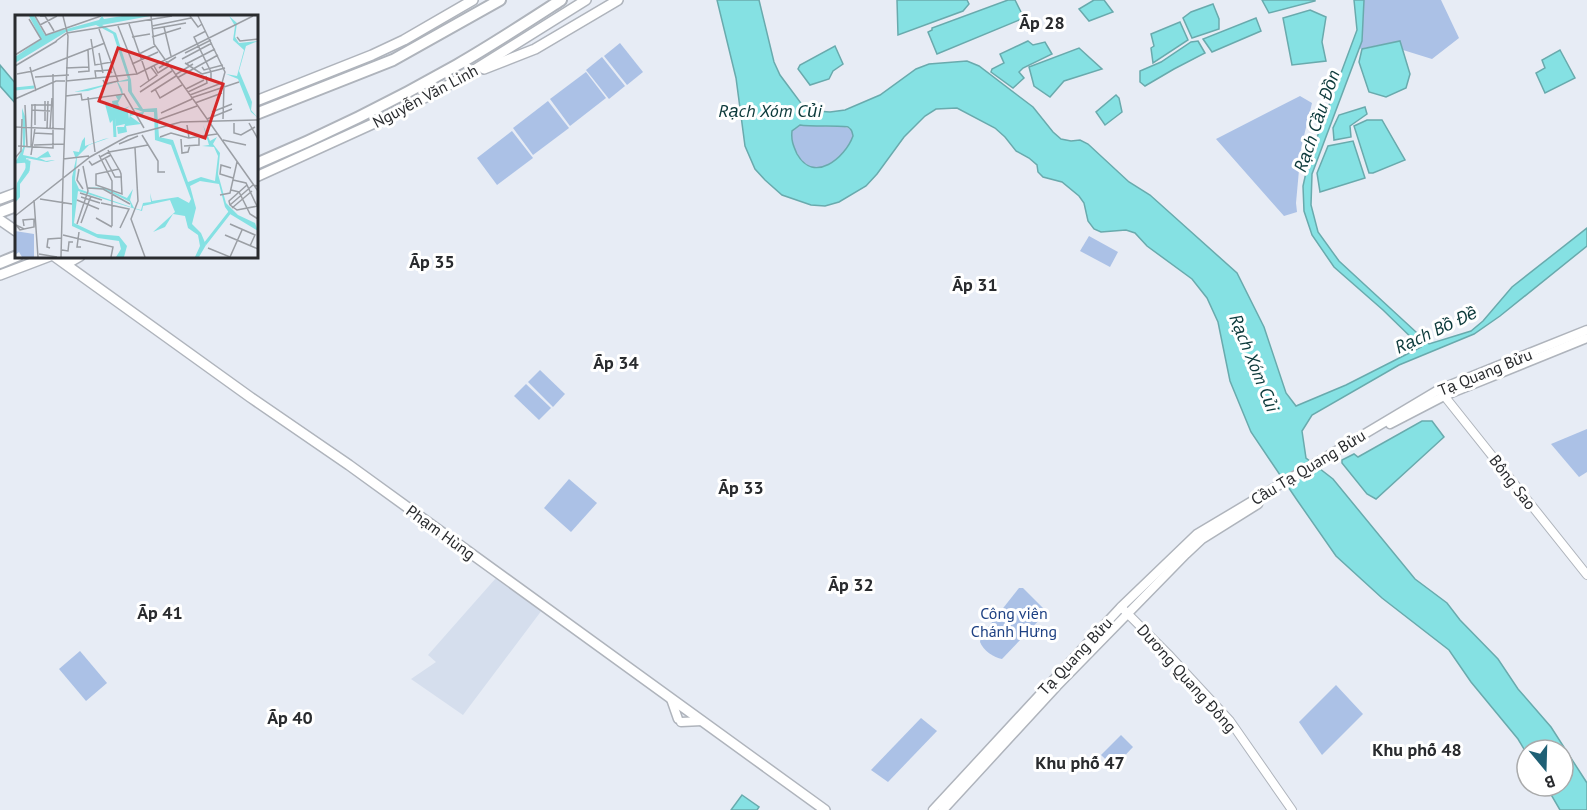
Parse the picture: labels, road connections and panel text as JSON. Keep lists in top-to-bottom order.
{
  "streets": {
    "highway": ["Nguyễn Văn Linh"],
    "main road": ["Tạ Quang Bửu", "Cầu Tạ Quang Bửu", "Phạm Hùng"],
    "street": ["Bông Sao", "Dương Quang Đông"]
  },
  "crossings": [
    ["Tạ Quang Bửu", "Cầu Tạ Quang Bửu"],
    ["Tạ Quang Bửu", "Bông Sao"],
    ["Tạ Quang Bửu", "Dương Quang Đông"]
  ],
  "districts": [
    "Ấp 28",
    "Ấp 35",
    "Ấp 31",
    "Ấp 34",
    "Ấp 33",
    "Ấp 32",
    "Ấp 41",
    "Ấp 40",
    "Khu phố 48",
    "Khu phố 47"
  ],
  "water": ["Rạch Xóm Củi", "Rạch Cầu Đồn", "Rạch Bồ Đề"],
  "parks": ["Công viên Chánh Hưng"],
  "north": "bottom"
}
